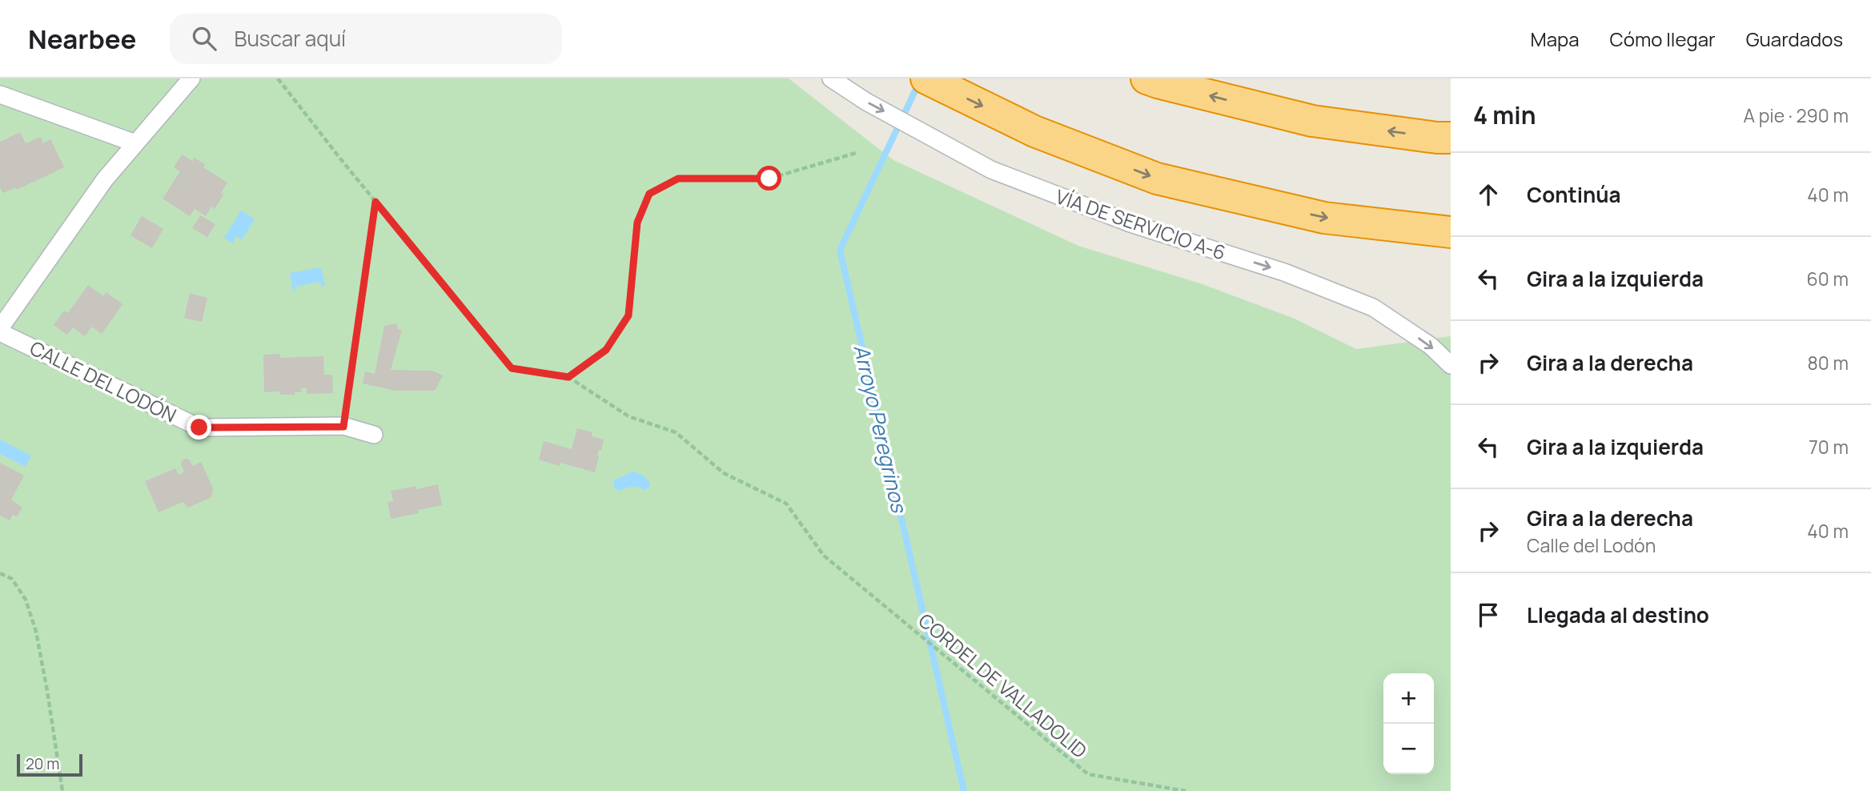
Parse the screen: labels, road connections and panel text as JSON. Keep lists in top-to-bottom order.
{
  "streets": {
    "street": ["VÍA DE SERVICIO A-6", "CALLE DEL LODÓN"],
    "path": ["CORDEL DE VALLADOLID"]
  },
  "one_way": ["VÍA DE SERVICIO A-6"],
  "water": ["Arroyo Peregrinos"],
  "scale_bar": "20 m",
  "page": {
    "header": "Nearbee",
    "search": "Buscar aquí",
    "nav": ["Mapa", "Cómo llegar", "Guardados"],
    "heading": ["4 min", "A pie · 290 m"],
    "list": [
      ["Continúa", "40 m"],
      ["Gira a la izquierda", "60 m"],
      ["Gira a la derecha", "80 m"],
      ["Gira a la izquierda", "70 m"],
      ["Gira a la derecha", "Calle del Lodón", "40 m"],
      "Llegada al destino"
    ],
    "map_buttons": ["+", "−"],
    "scale": "20 m"
  }
}
